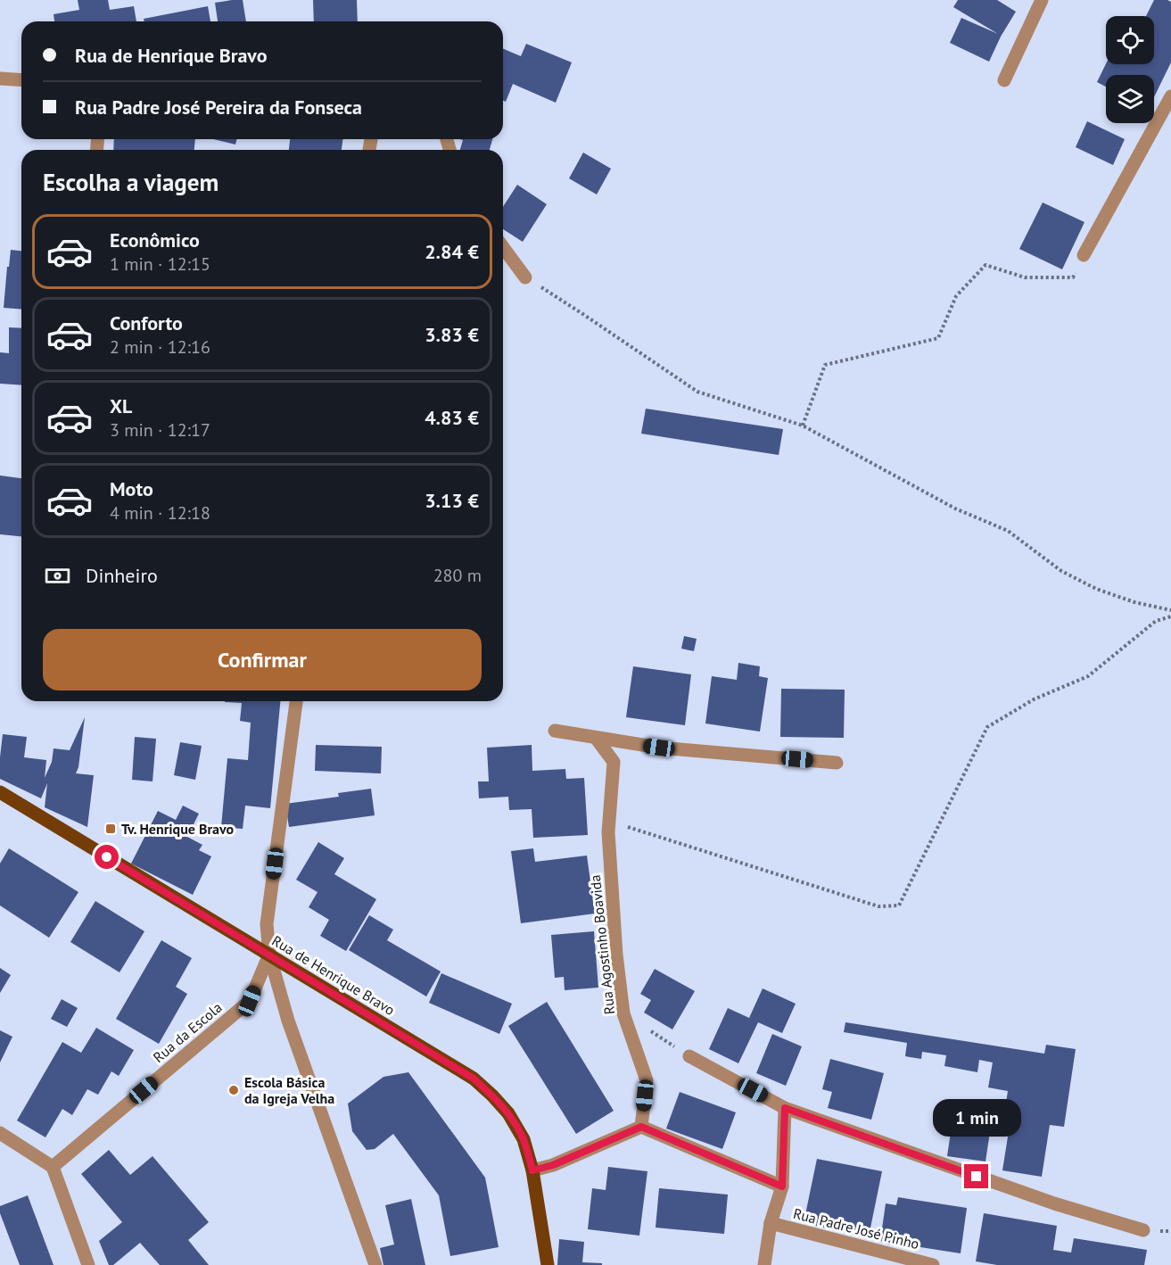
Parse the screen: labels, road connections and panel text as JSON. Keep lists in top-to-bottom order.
{
  "streets": {
    "main road": ["Rua de Henrique Bravo"],
    "street": ["Rua Agostinho Boavida", "Rua da Escola", "Rua Padre José Pinho"]
  },
  "crossings": [
    ["Rua de Henrique Bravo", "Rua da Escola"]
  ],
  "places": {
    "transit": ["Tv. Henrique Bravo"],
    "other": ["Escola Básica da Igreja Velha"]
  },
  "page": {
    "banner": ["Rua de Henrique Bravo", "Rua Padre José Pereira da Fonseca"],
    "heading": "Escolha a viagem",
    "list": [
      {
        "name": "Econômico",
        "note": "1 min · 12:15",
        "value": "2.84 €"
      },
      {
        "name": "Conforto",
        "note": "2 min · 12:16",
        "value": "3.83 €"
      },
      {
        "name": "XL",
        "note": "3 min · 12:17",
        "value": "4.83 €"
      },
      {
        "name": "Moto",
        "note": "4 min · 12:18",
        "value": "3.13 €"
      }
    ],
    "pay": ["Dinheiro", "280 m"],
    "buttons": "Confirmar",
    "bubble": "1 min"
  }
}
